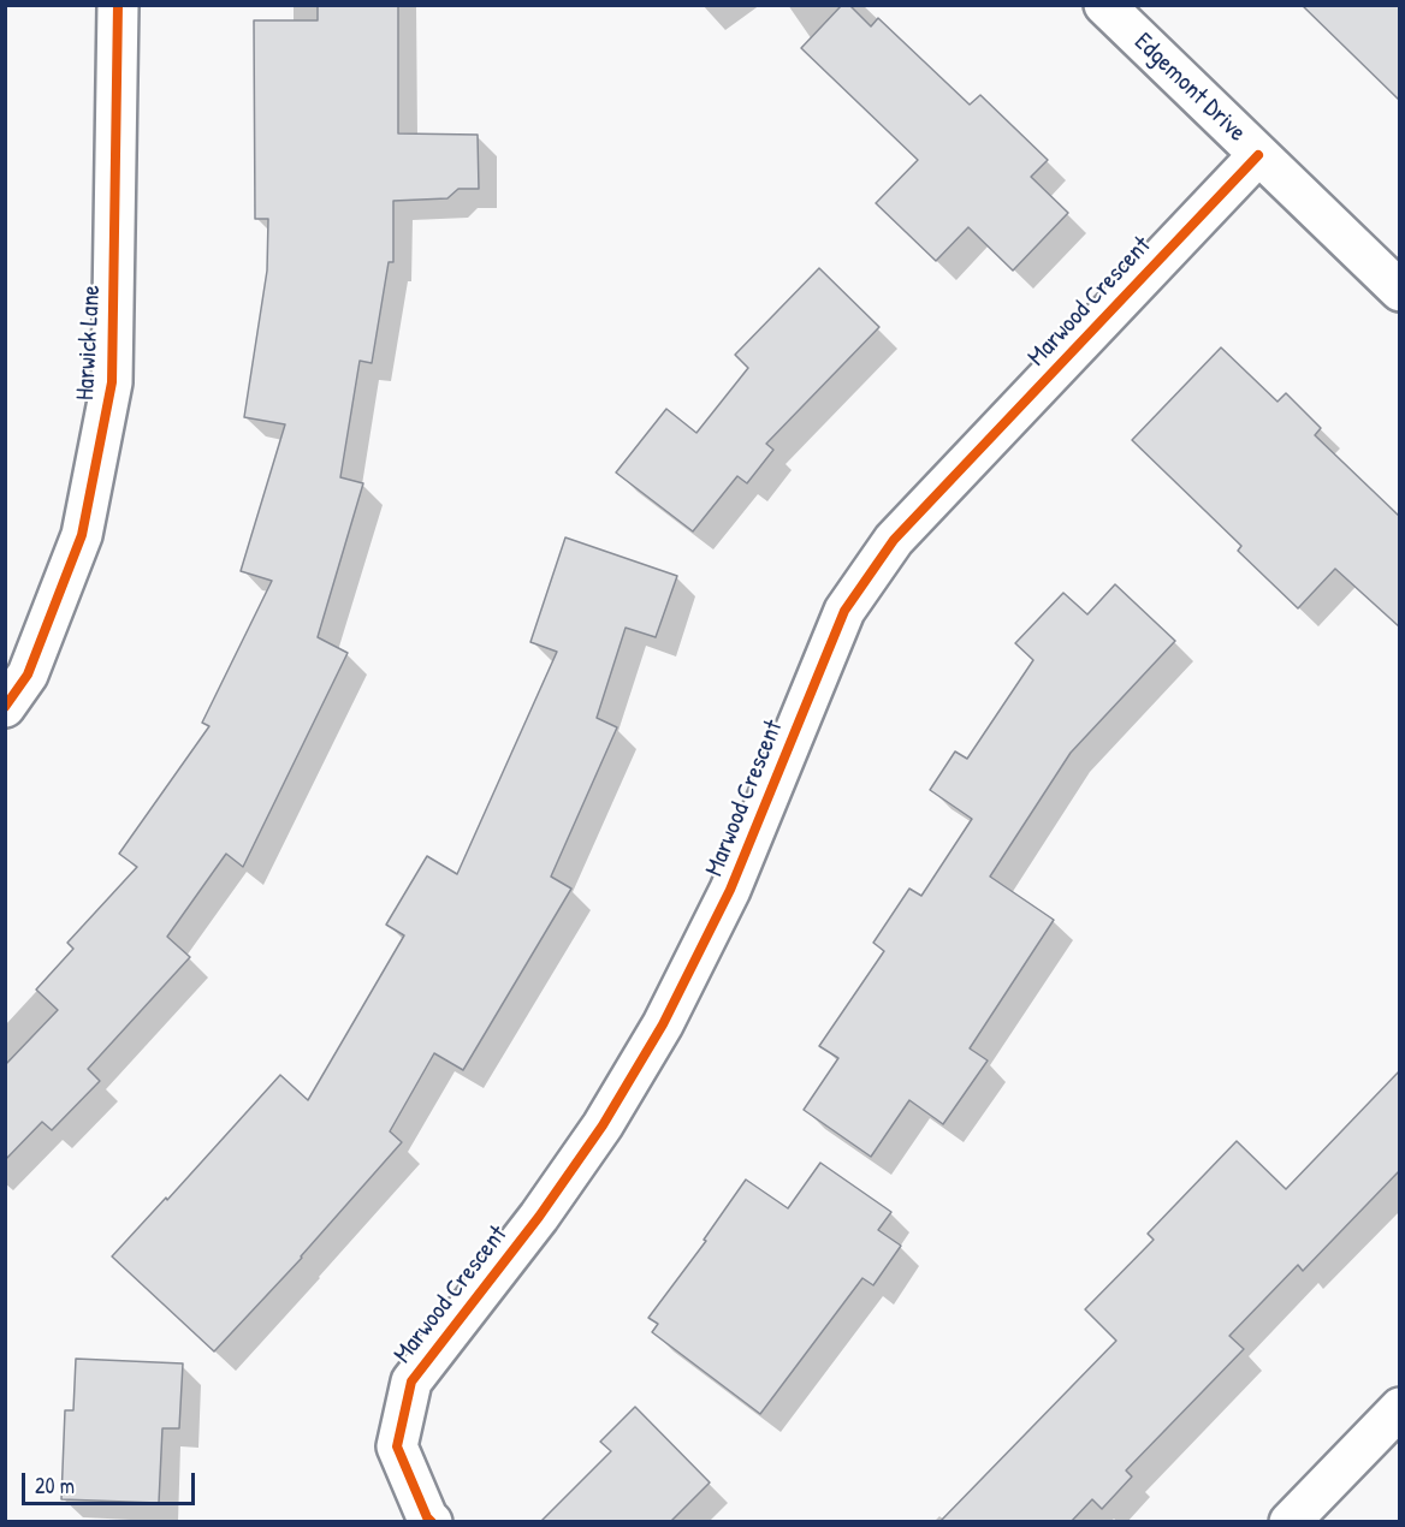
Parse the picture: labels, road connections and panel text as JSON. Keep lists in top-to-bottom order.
{
  "streets": {
    "street": ["Edgemont Drive", "Marwood Crescent", "Harwick Lane"]
  },
  "crossings": [
    ["Edgemont Drive", "Marwood Crescent"]
  ],
  "scale_bar": "20 m"
}
